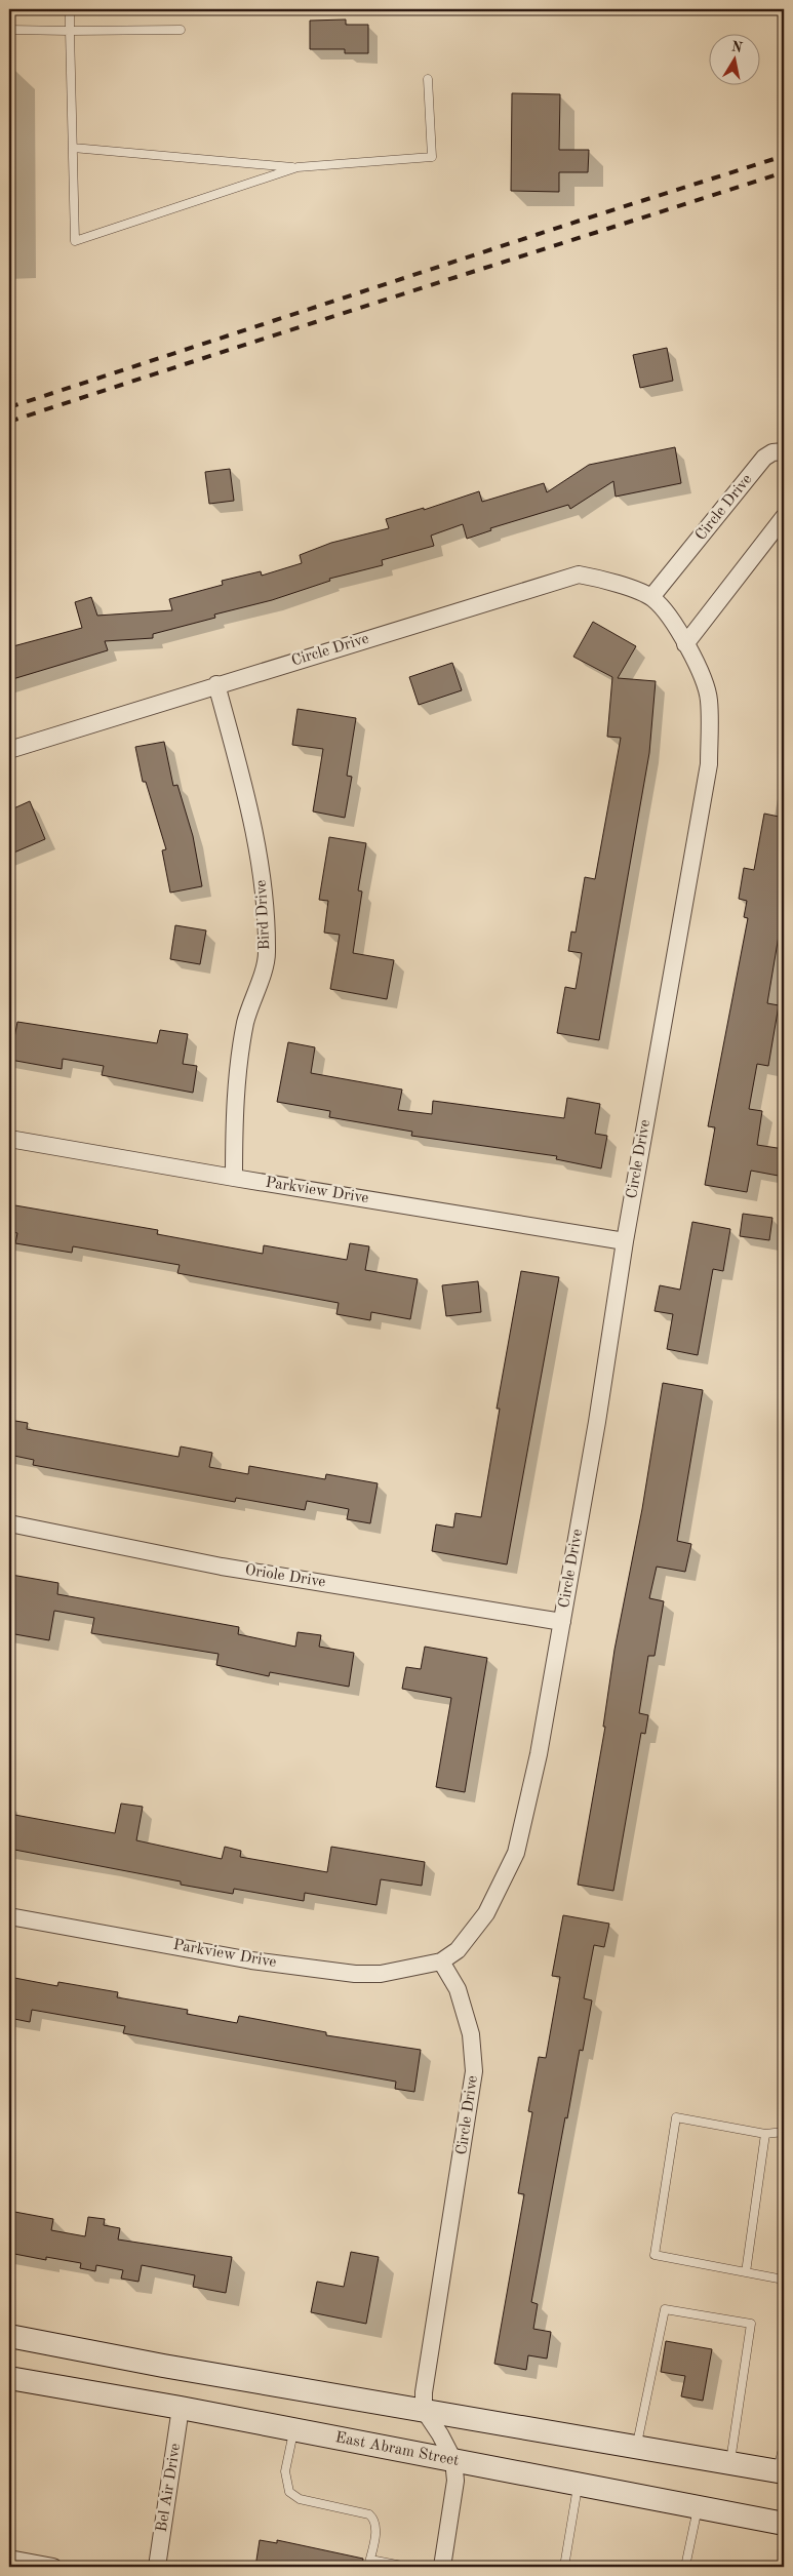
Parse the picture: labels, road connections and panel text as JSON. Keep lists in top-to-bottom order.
{
  "streets": {
    "main road": ["East Abram Street"],
    "street": [
      "Circle Drive",
      "Bird Drive",
      "Parkview Drive",
      "Oriole Drive",
      "Bel Air Drive"
    ]
  },
  "crossings": [
    ["Circle Drive", "Bird Drive"],
    ["Circle Drive", "Parkview Drive"],
    ["Circle Drive", "Oriole Drive"],
    ["Bird Drive", "Parkview Drive"],
    ["East Abram Street", "Bel Air Drive"]
  ],
  "north": "top"
}
